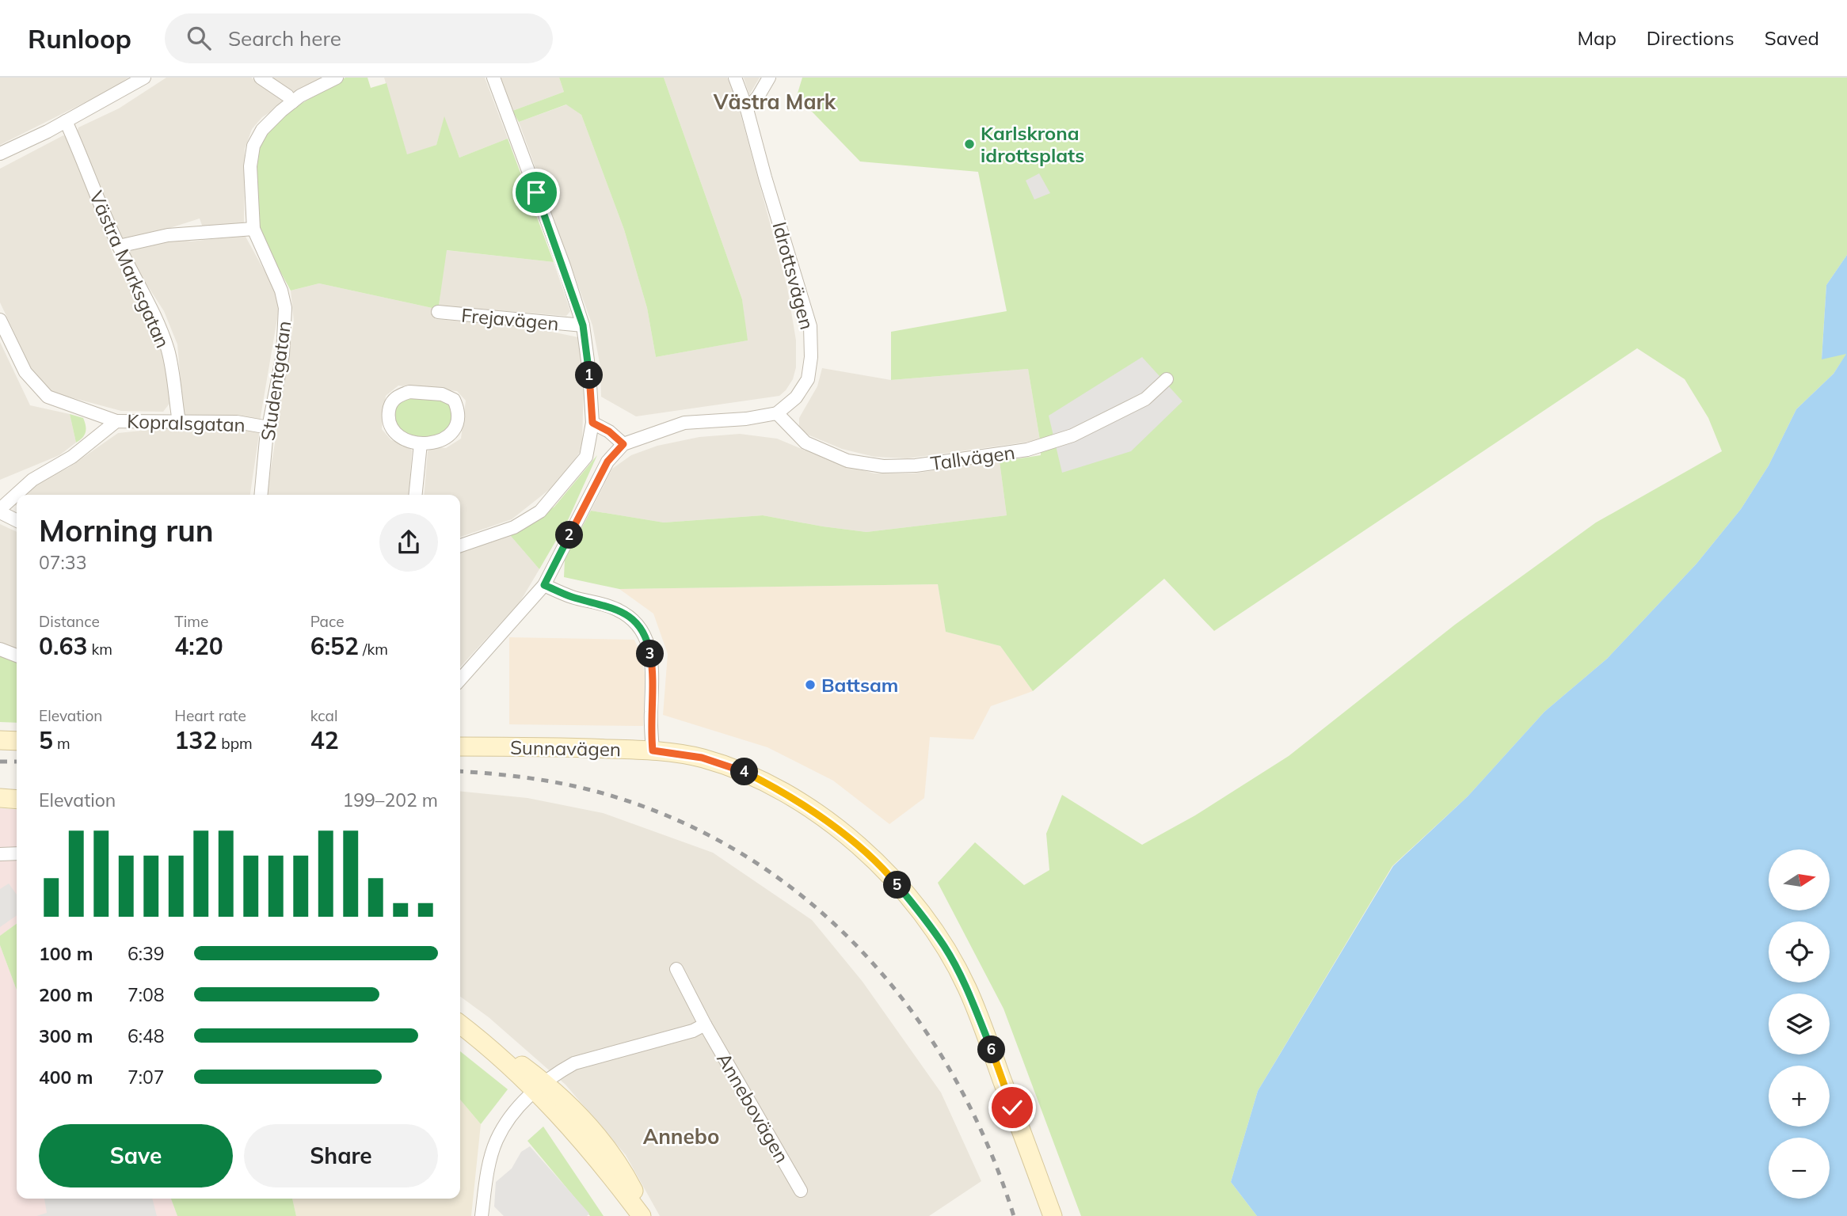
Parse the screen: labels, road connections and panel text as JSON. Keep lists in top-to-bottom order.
{
  "streets": {
    "main road": ["Sunnavägen"],
    "street": [
      "Västra Marksgatan",
      "Idrottsvägen",
      "Frejavägen",
      "Studentgatan",
      "Kopralsgatan",
      "Tallvägen",
      "Annebovägen"
    ]
  },
  "crossings": [
    ["Västra Marksgatan", "Kopralsgatan"],
    ["Idrottsvägen", "Tallvägen"],
    ["Studentgatan", "Kopralsgatan"]
  ],
  "districts": ["Västra Mark", "Annebo"],
  "places": ["Karlskrona idrottsplats", "Battsam"],
  "north": "right",
  "page": {
    "header": "Runloop",
    "search": "Search here",
    "nav": ["Map", "Directions", "Saved"],
    "pins": [
      "1",
      "2",
      "3",
      "4",
      "5",
      "6"
    ],
    "heading": ["Morning run", "07:33"],
    "stats": [
      ["Distance", "0.63 km"],
      ["Time", "4:20"],
      ["Pace", "6:52 /km"],
      ["Elevation", "5 m"],
      ["Heart rate", "132 bpm"],
      ["kcal", "42"]
    ],
    "chart": ["Elevation", "199–202 m"],
    "map_buttons": ["+", "−"],
    "list": [
      {
        "name": "100 m",
        "note": "6:39"
      },
      {
        "name": "200 m",
        "note": "7:08"
      },
      {
        "name": "300 m",
        "note": "6:48"
      },
      {
        "name": "400 m",
        "note": "7:07"
      }
    ],
    "buttons": ["Save", "Share"]
  }
}
